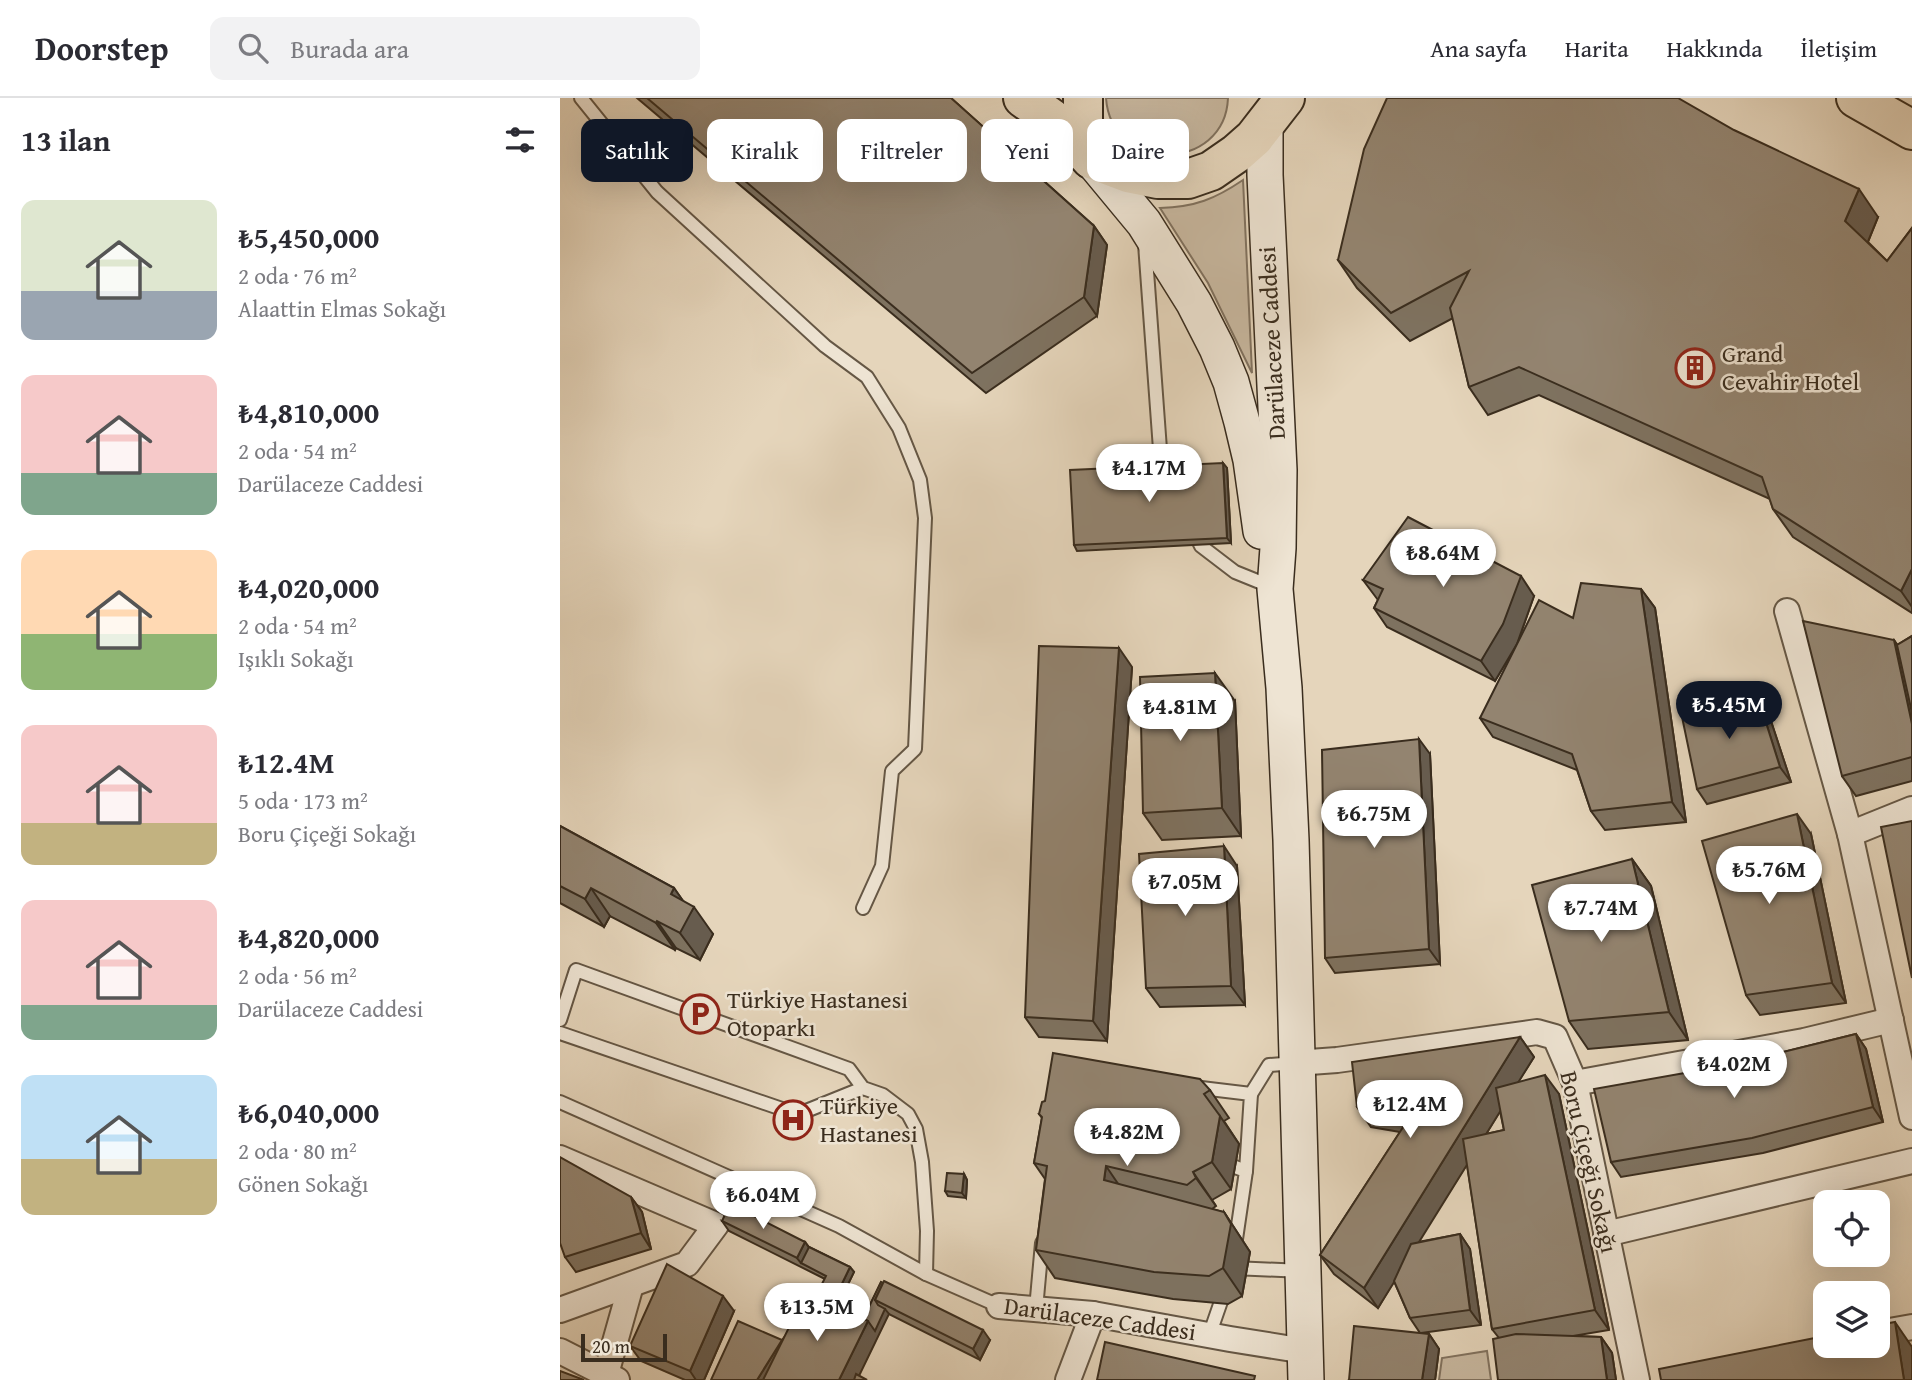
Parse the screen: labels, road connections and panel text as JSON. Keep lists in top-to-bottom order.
{
  "streets": {
    "main road": ["Darülaceze Caddesi"],
    "street": ["Boru Çiçeği Sokağı"]
  },
  "crossings": [
    ["Darülaceze Caddesi", "Boru Çiçeği Sokağı"]
  ],
  "places": {
    "building": ["Grand Cevahir Hotel"],
    "parking": ["Türkiye Hastanesi Otoparkı"],
    "hospital": ["Türkiye Hastanesi"]
  },
  "scale_bar": "20 m",
  "page": {
    "header": "Doorstep",
    "search": "Burada ara",
    "nav": [
      "Ana sayfa",
      "Harita",
      "Hakkında",
      "İletişim"
    ],
    "heading": "13 ilan",
    "chip": [
      "Satılık",
      "Kiralık",
      "Filtreler",
      "Yeni",
      "Daire"
    ],
    "list": [
      {
        "name": "₺5,450,000",
        "note": "2 oda · 76 m² · Alaattin Elmas Sokağı"
      },
      {
        "name": "₺4,810,000",
        "note": "2 oda · 54 m² · Darülaceze Caddesi"
      },
      {
        "name": "₺4,020,000",
        "note": "2 oda · 54 m² · Işıklı Sokağı"
      },
      {
        "name": "₺12.4M",
        "note": "5 oda · 173 m² · Boru Çiçeği Sokağı"
      },
      {
        "name": "₺4,820,000",
        "note": "2 oda · 56 m² · Darülaceze Caddesi"
      },
      {
        "name": "₺6,040,000",
        "note": "2 oda · 80 m² · Gönen Sokağı"
      }
    ],
    "price": [
      "₺4.17M",
      "₺8.64M",
      "₺5.45M",
      "₺4.81M",
      "₺6.75M",
      "₺5.76M",
      "₺7.05M",
      "₺7.74M",
      "₺4.02M",
      "₺12.4M",
      "₺4.82M",
      "₺6.04M",
      "₺13.5M"
    ],
    "scale": "20 m"
  }
}
